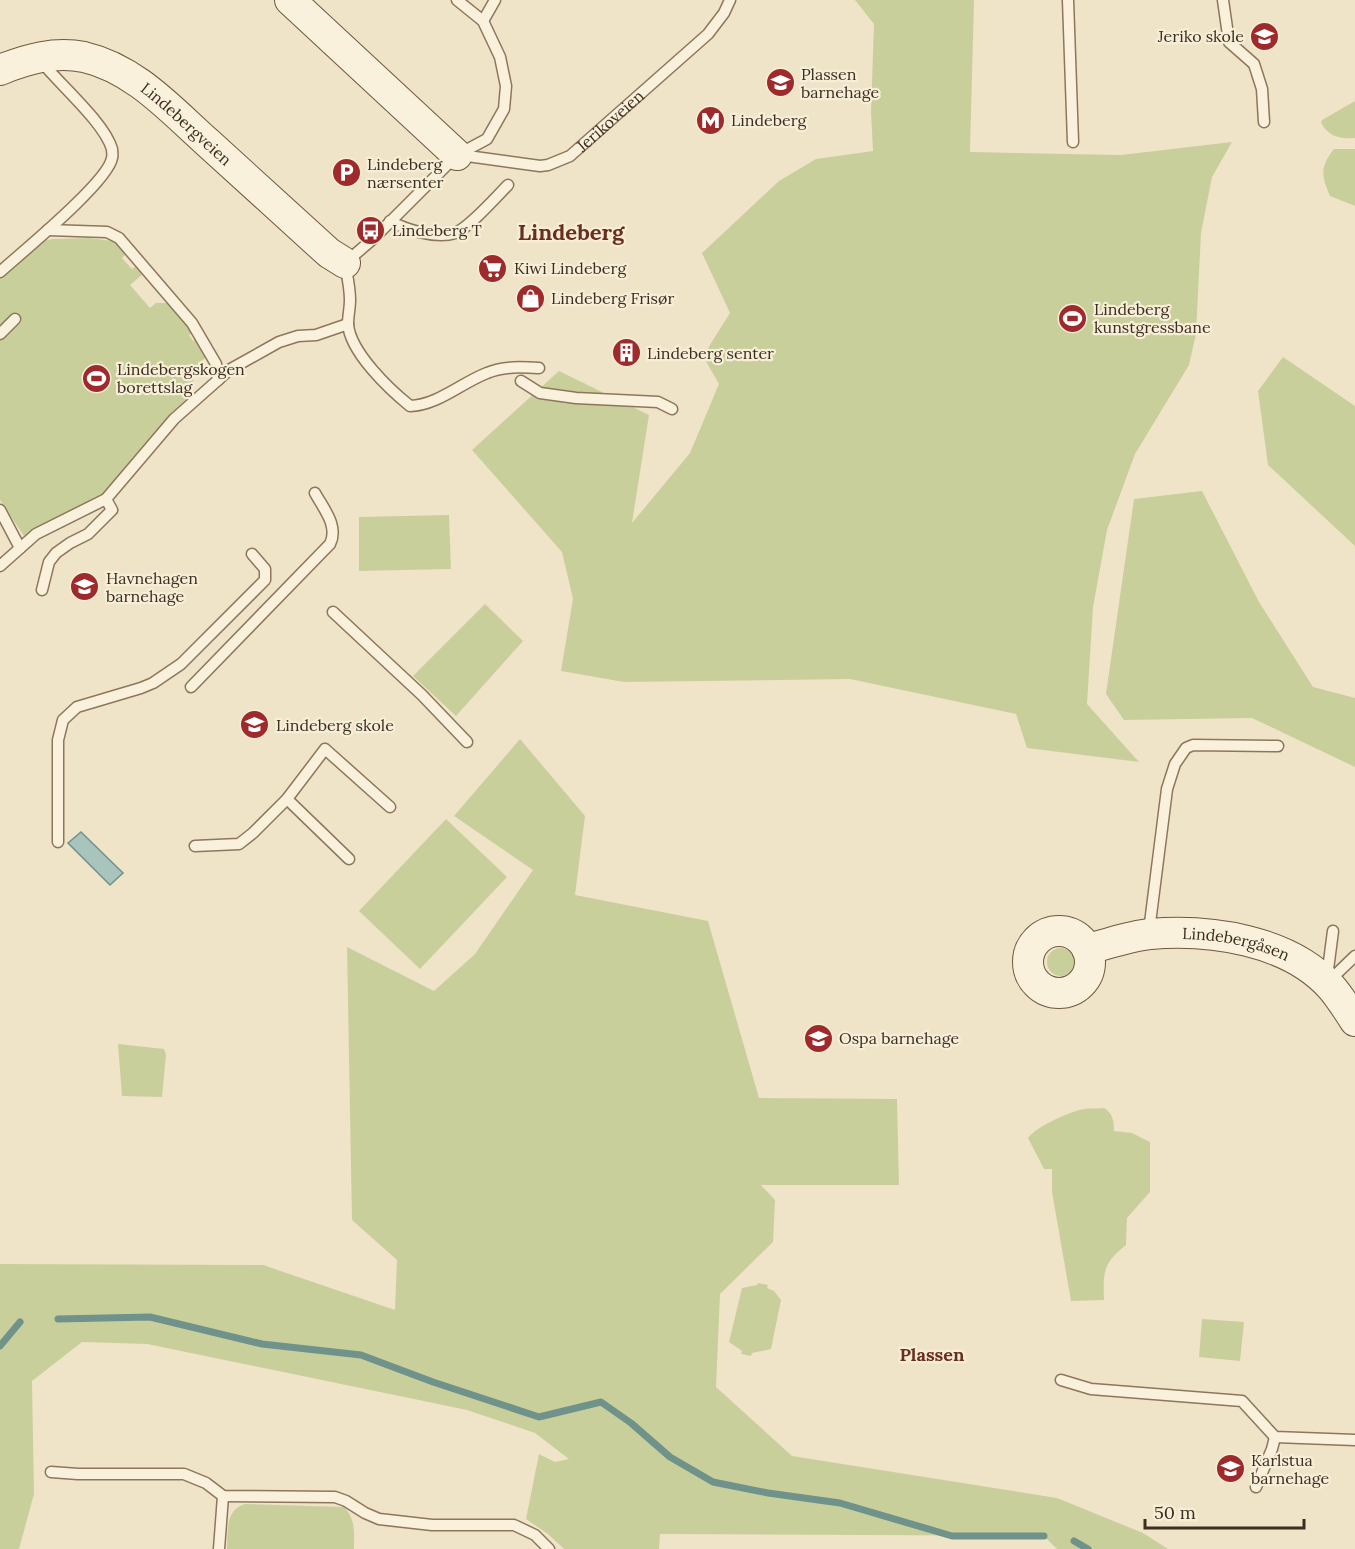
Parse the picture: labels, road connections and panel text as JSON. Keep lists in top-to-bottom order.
{
  "streets": {
    "street": ["Lindebergveien", "Lindebergåsen"],
    "lane": ["Jerikoveien"]
  },
  "districts": ["Lindeberg", "Plassen"],
  "places": {
    "school or university": [
      "Jeriko skole",
      "Plassen barnehage",
      "Havnehagen barnehage",
      "Lindeberg skole",
      "Ospa barnehage",
      "Karlstua barnehage"
    ],
    "metro station": ["Lindeberg"],
    "parking": ["Lindeberg nærsenter"],
    "bus stop": ["Lindeberg T"],
    "supermarket": ["Kiwi Lindeberg"],
    "shop": ["Lindeberg Frisør"],
    "sports": ["Lindeberg kunstgressbane", "Lindebergskogen borettslag"],
    "building": ["Lindeberg senter"]
  },
  "scale_bar": "50 m"
}
